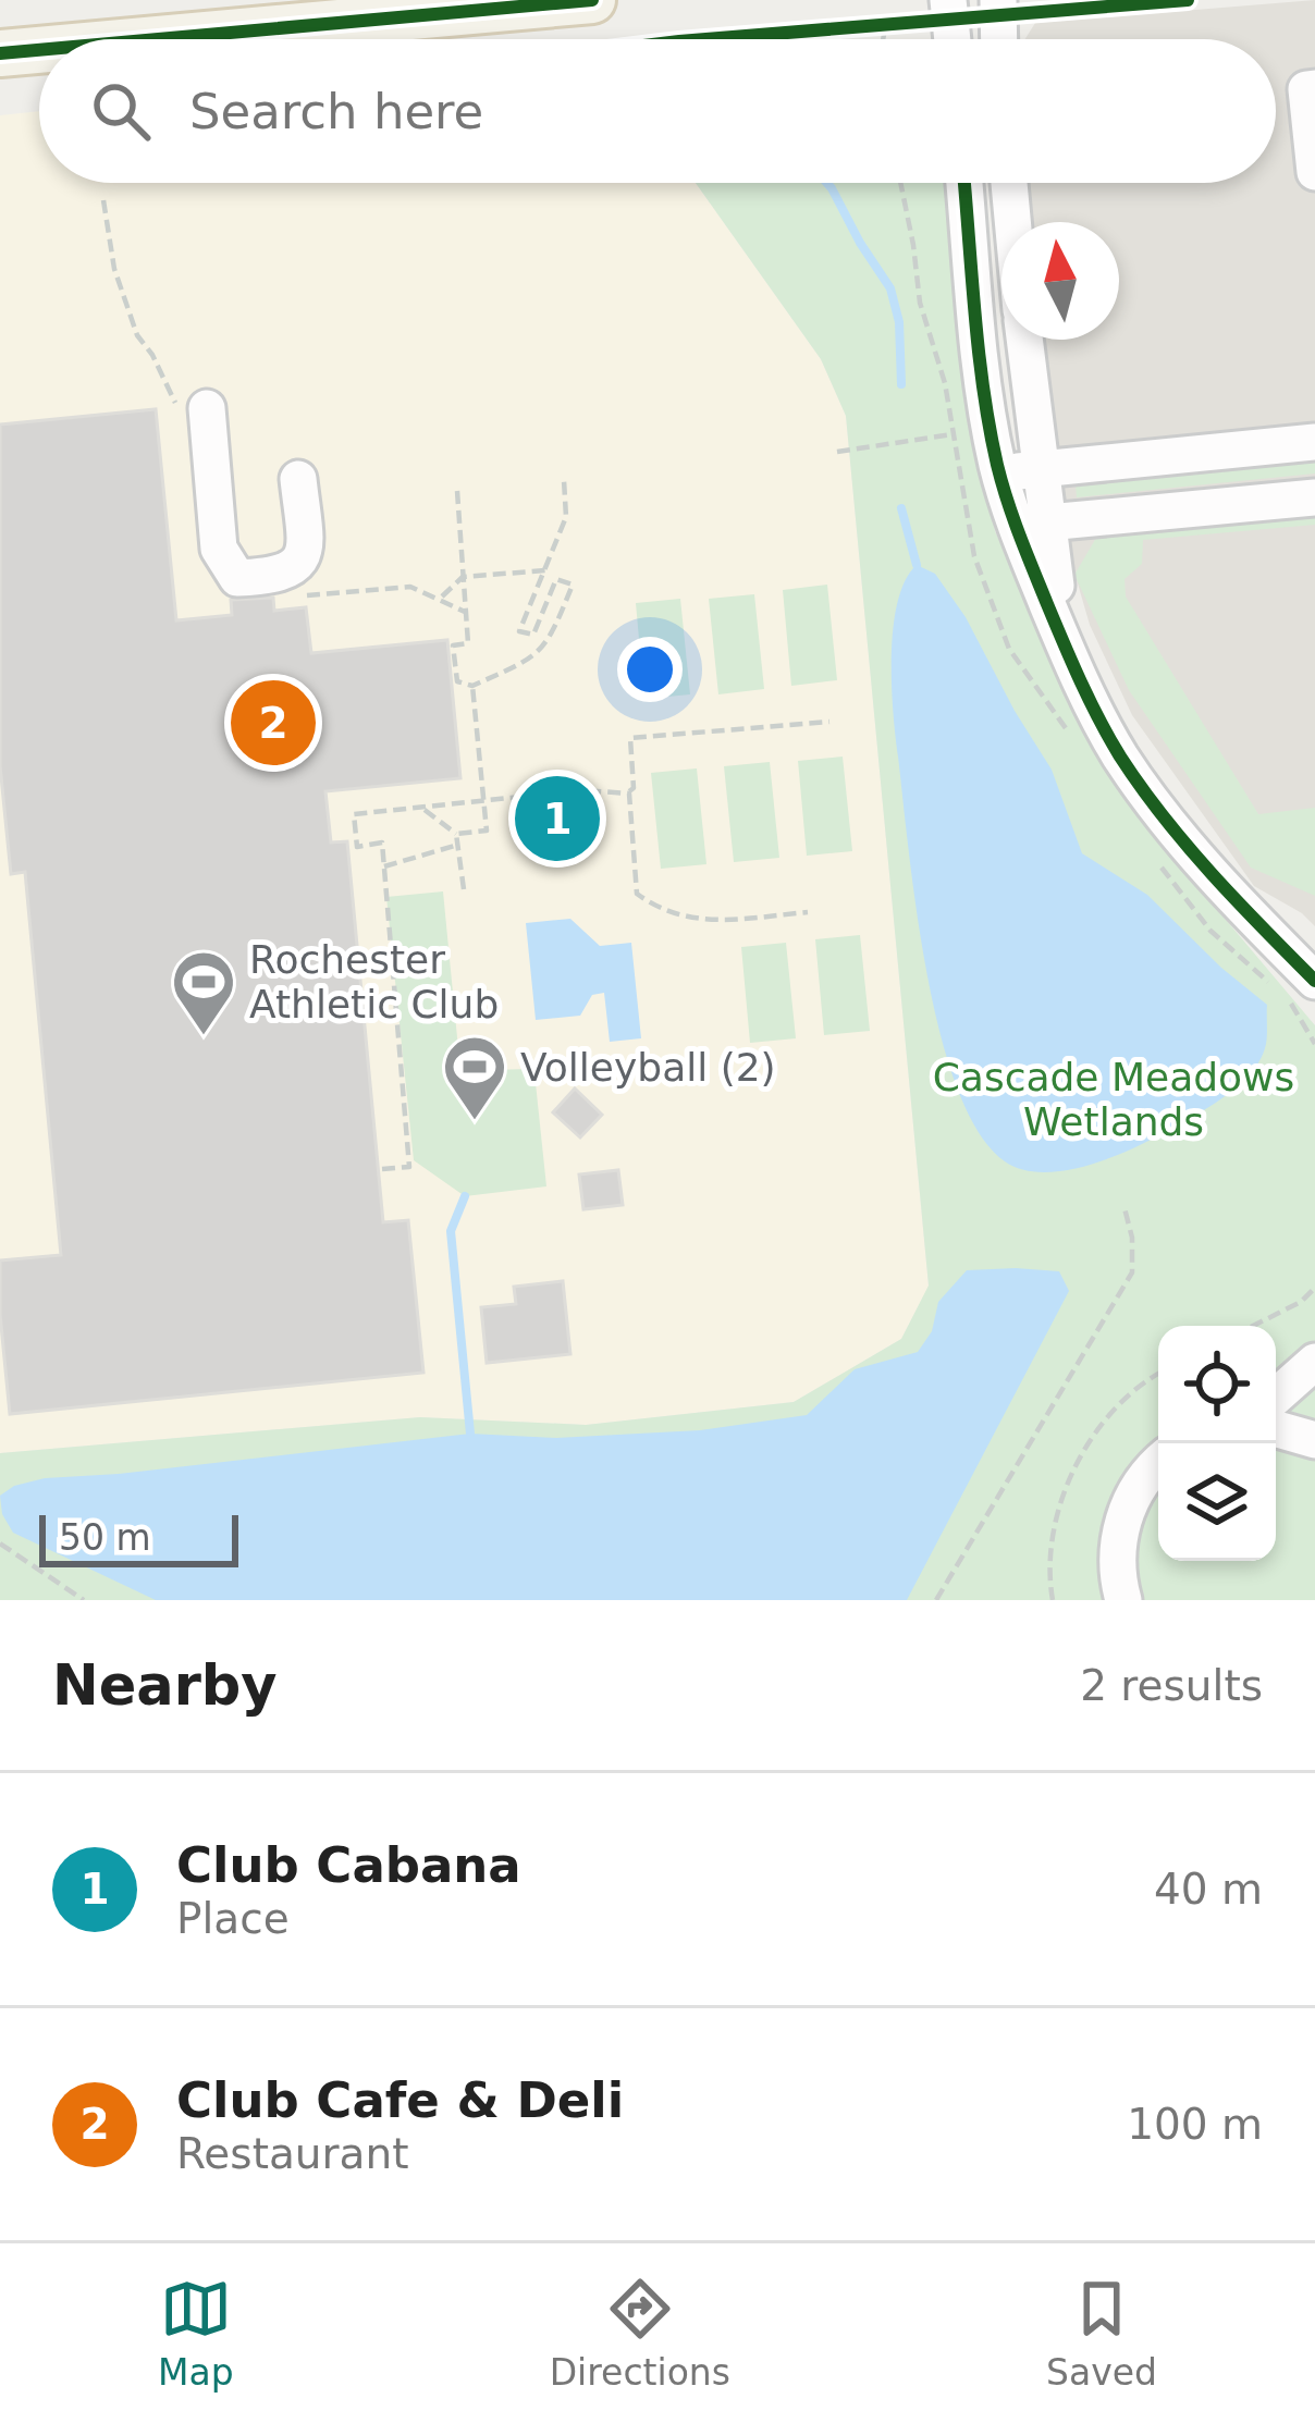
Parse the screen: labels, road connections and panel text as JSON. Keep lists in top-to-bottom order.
{
  "parks": ["Cascade Meadows Wetlands"],
  "places": {
    "sports": ["Rochester Athletic Club", "Volleyball (2)"]
  },
  "scale_bar": "50 m",
  "north": "top",
  "page": {
    "search": "Search here",
    "pins": ["2", "1"],
    "scale": "50 m",
    "heading": ["Nearby", "2 results"],
    "list": [
      {
        "mark": "1",
        "name": "Club Cabana",
        "note": "Place",
        "value": "40 m"
      },
      {
        "mark": "2",
        "name": "Club Cafe & Deli",
        "note": "Restaurant",
        "value": "100 m"
      }
    ],
    "nav": ["Map", "Directions", "Saved"]
  }
}
